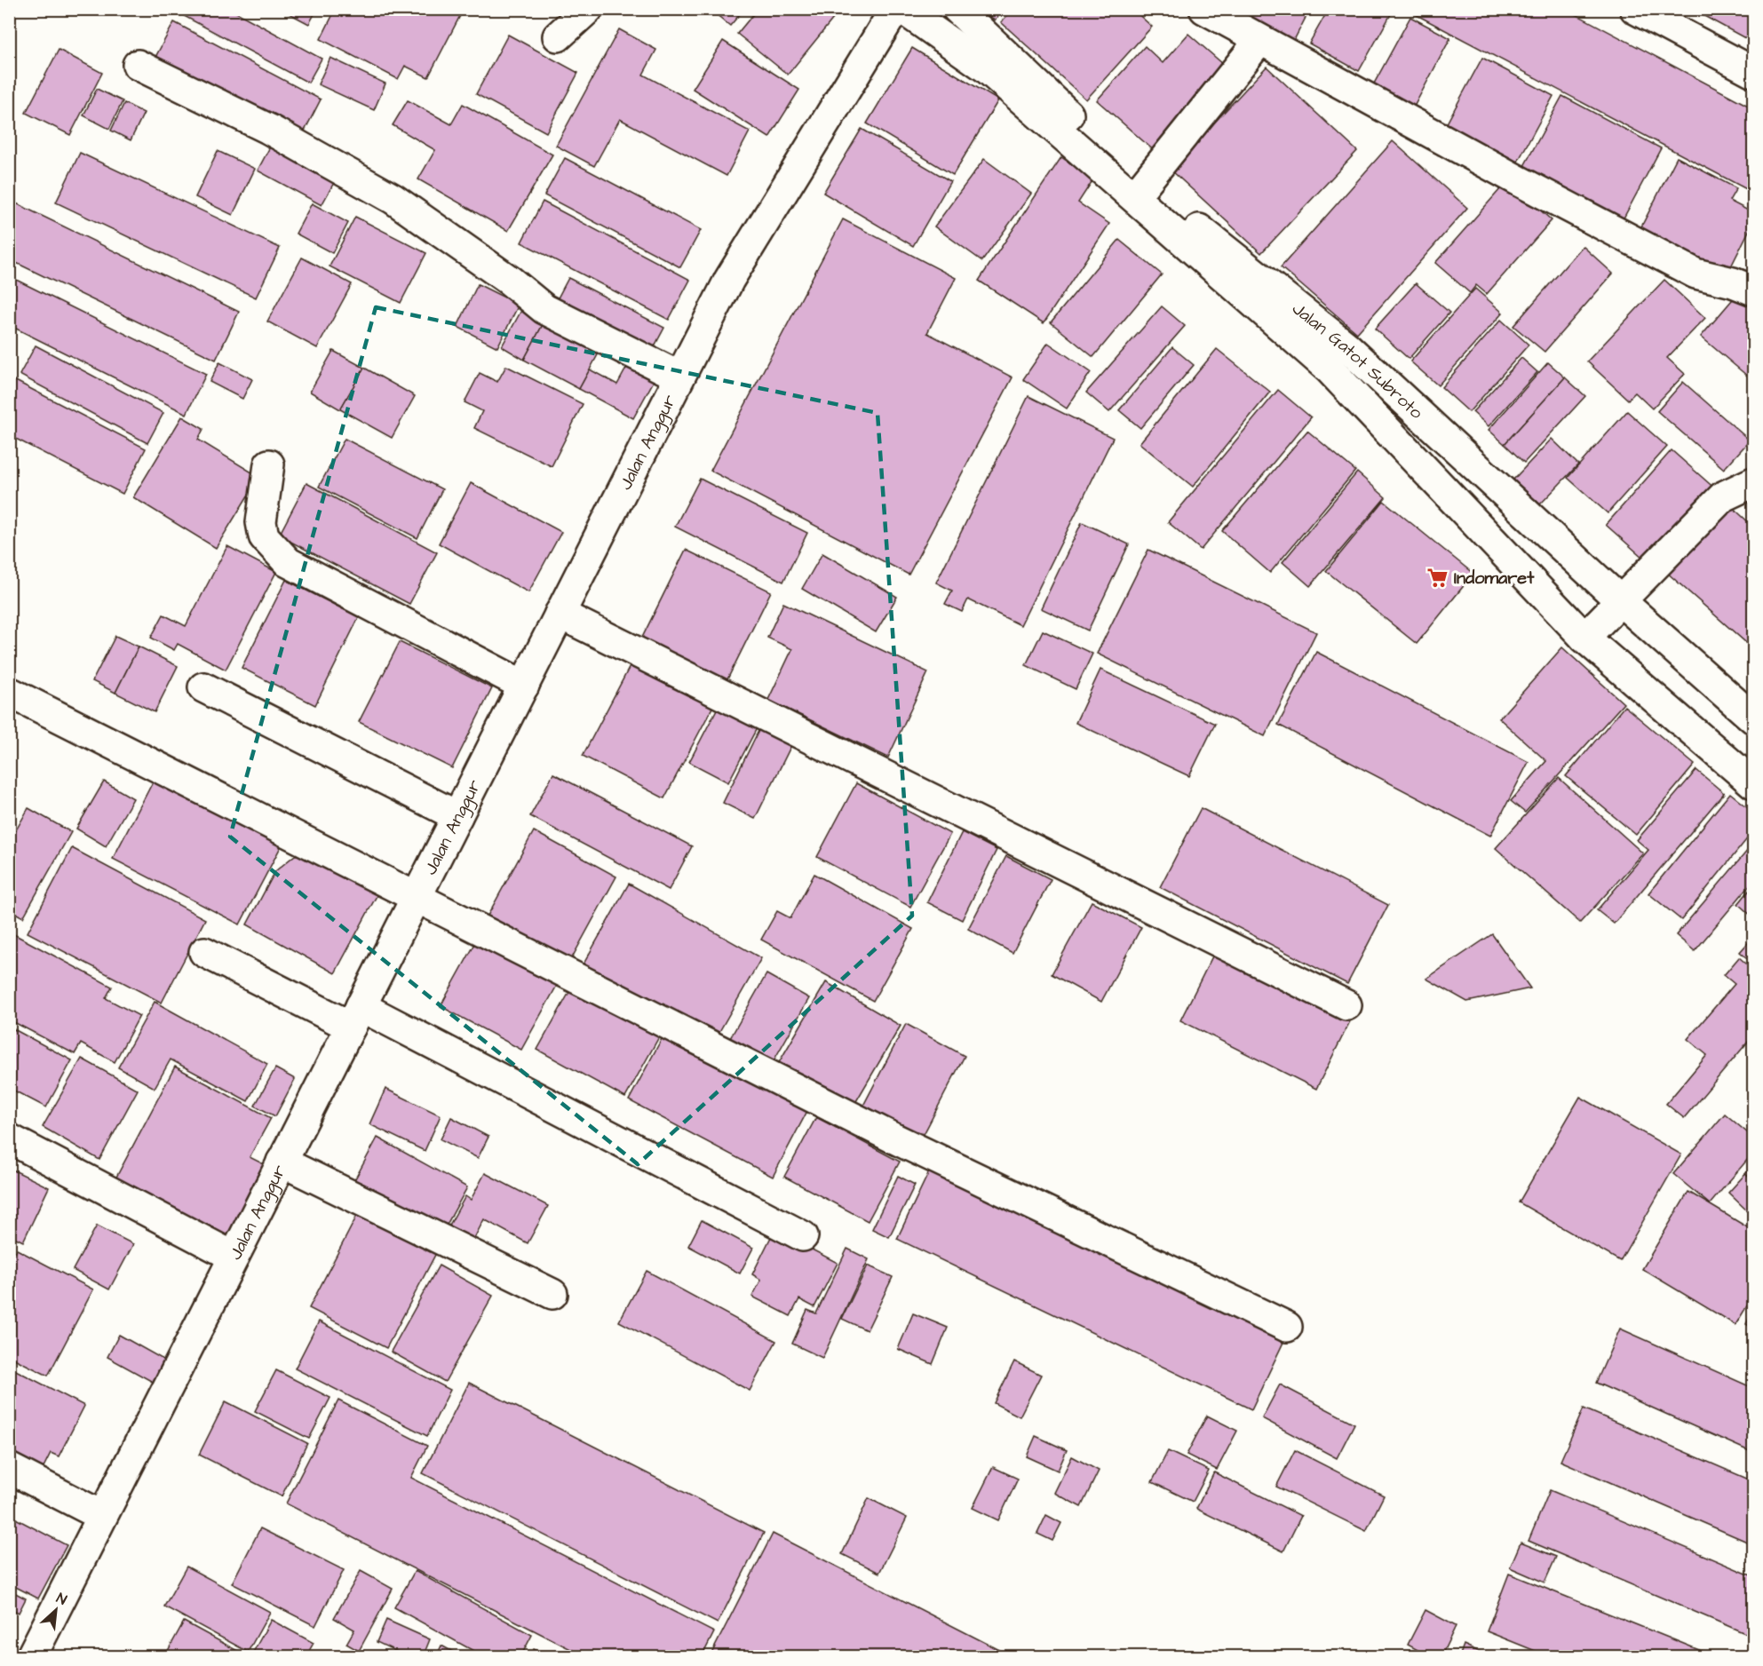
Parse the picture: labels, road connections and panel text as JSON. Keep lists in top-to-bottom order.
{
  "streets": {
    "street": ["Jalan Gatot Subroto", "Jalan Anggur"]
  },
  "places": {
    "supermarket": ["Indomaret"]
  },
  "north": "top right"
}
